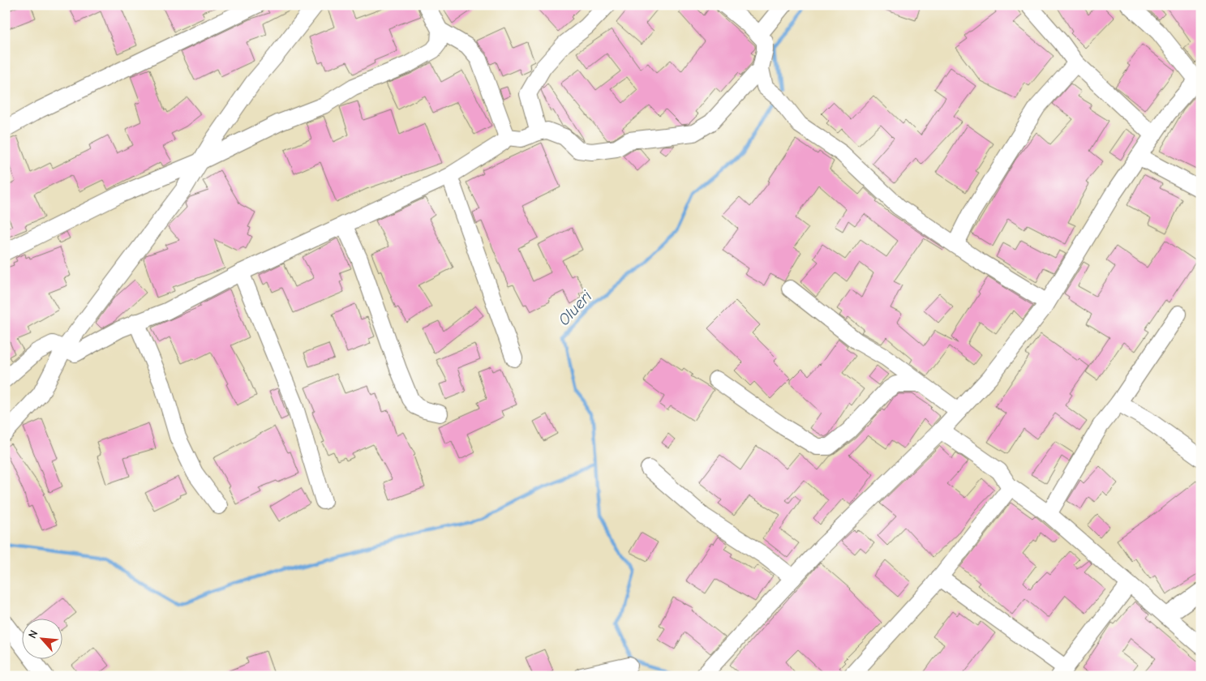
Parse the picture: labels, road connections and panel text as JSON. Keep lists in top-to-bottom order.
{
  "water": ["Olueri"],
  "north": "top left"
}
